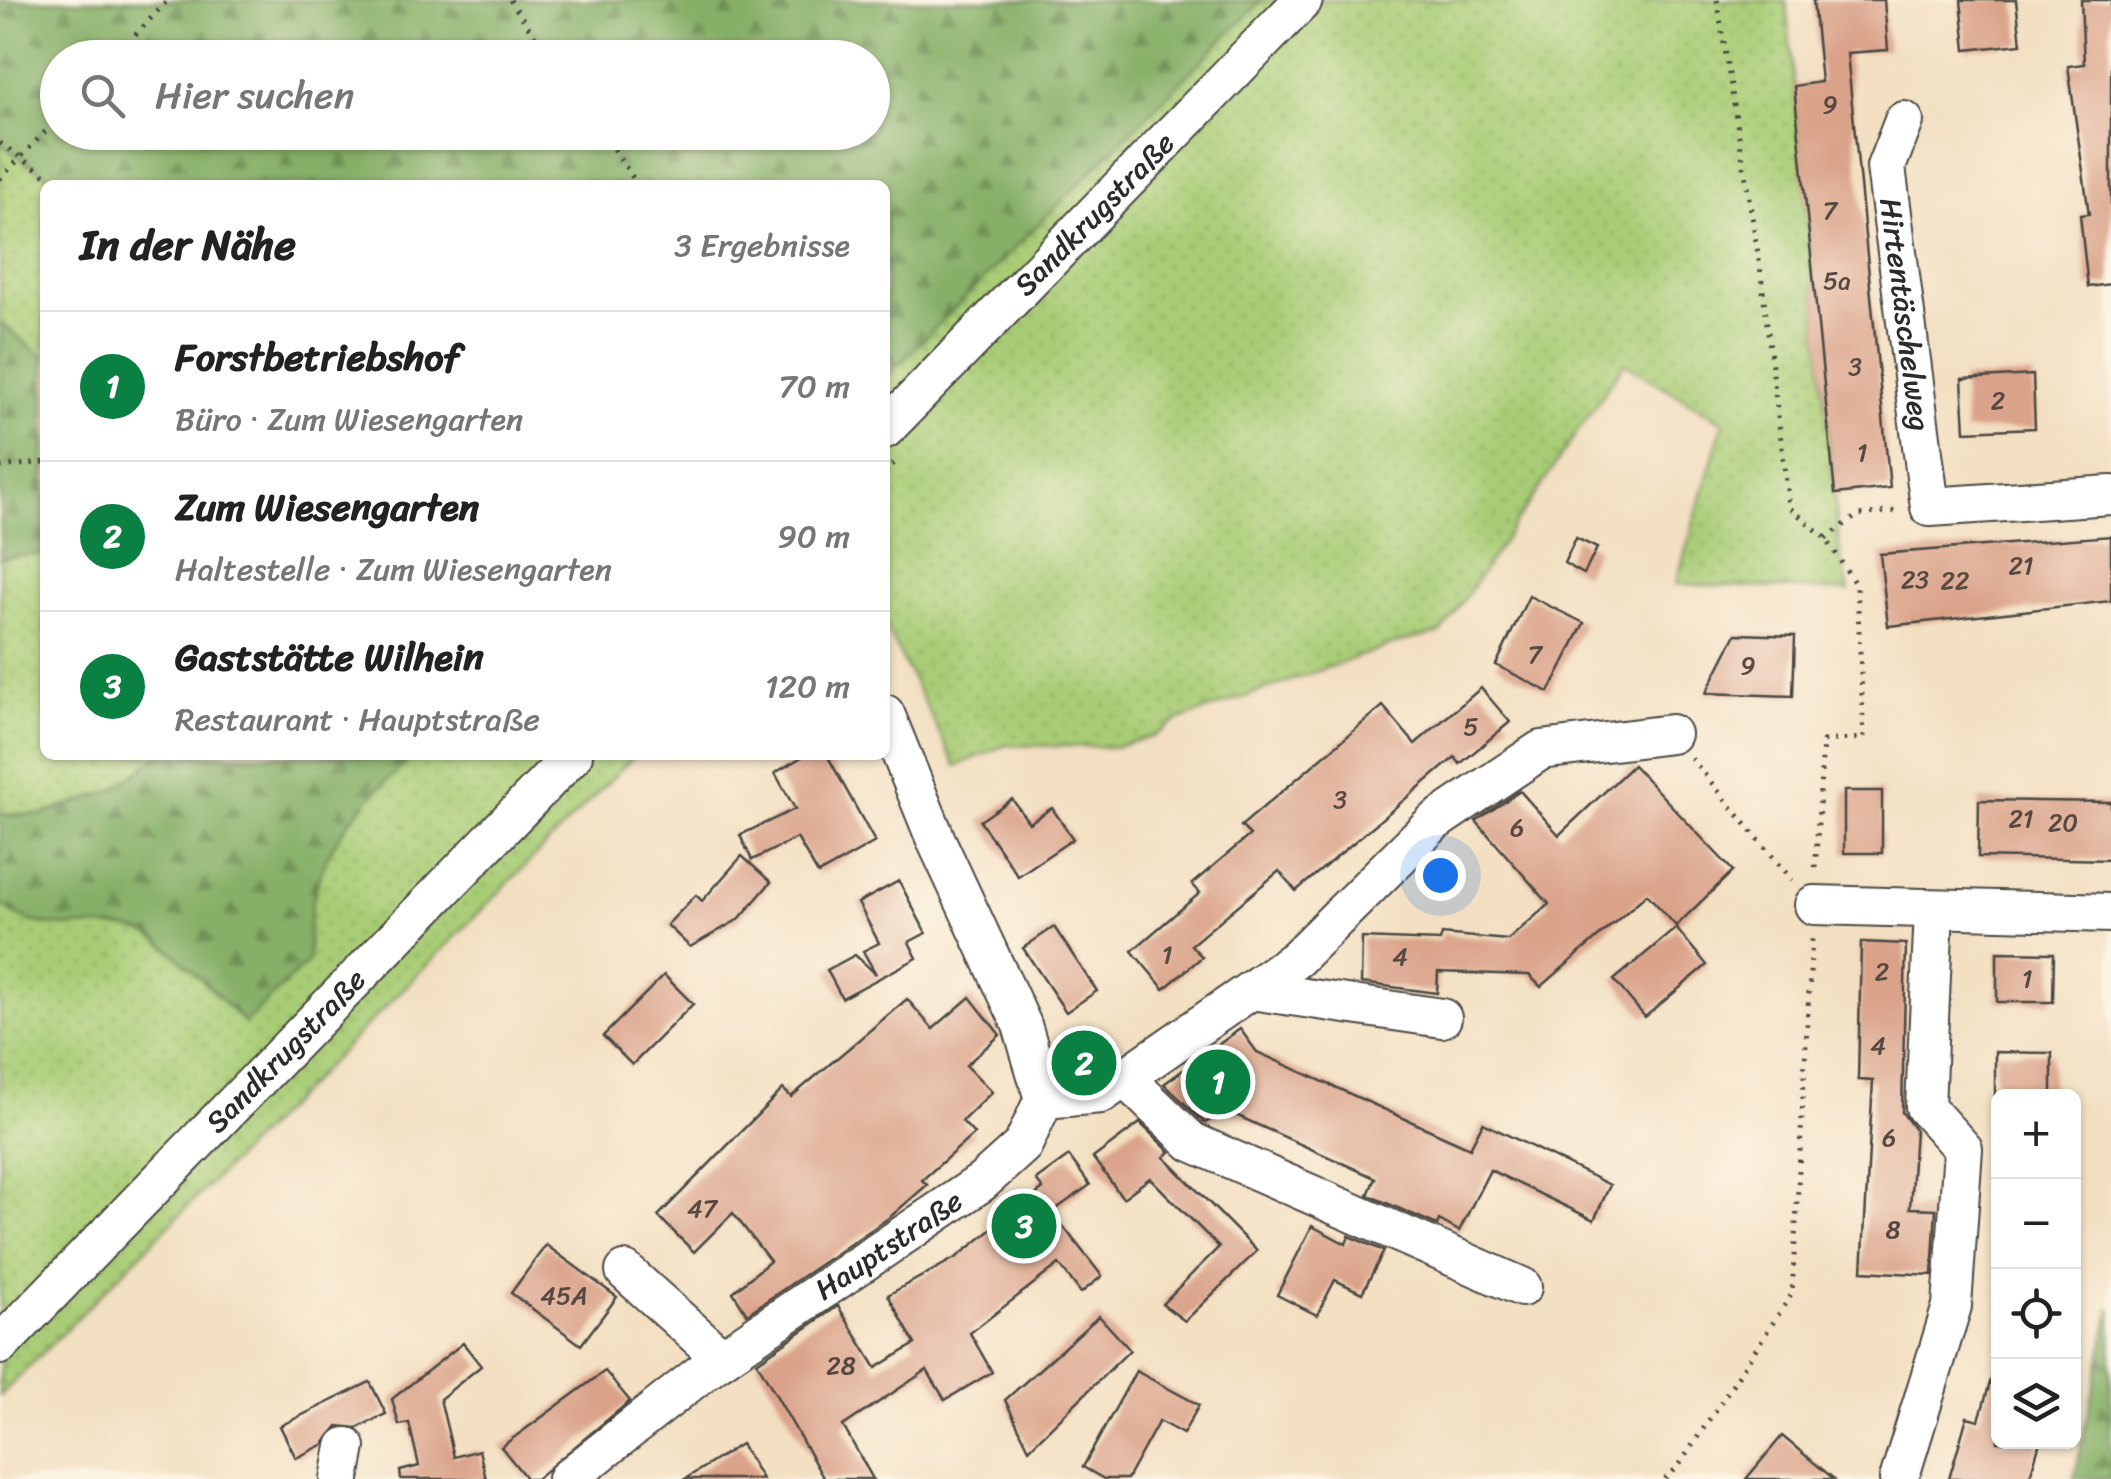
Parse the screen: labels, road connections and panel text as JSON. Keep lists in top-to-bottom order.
{
  "streets": {
    "street": ["Sandkrugstraße", "Hirtentäschelweg", "Hauptstraße"]
  },
  "house_numbers": [
    "9",
    "7",
    "5a",
    "3",
    "2",
    "1",
    "21",
    "23",
    "22",
    "7",
    "9",
    "5",
    "3",
    "21",
    "20",
    "6",
    "1",
    "4",
    "2",
    "1",
    "4",
    "6",
    "47",
    "8",
    "45A",
    "28"
  ],
  "page": {
    "search": "Hier suchen",
    "heading": ["In der Nähe", "3 Ergebnisse"],
    "list": [
      {
        "mark": "1",
        "name": "Forstbetriebshof",
        "note": "Büro · Zum Wiesengarten",
        "value": "70 m"
      },
      {
        "mark": "2",
        "name": "Zum Wiesengarten",
        "note": "Haltestelle · Zum Wiesengarten",
        "value": "90 m"
      },
      {
        "mark": "3",
        "name": "Gaststätte Wilhein",
        "note": "Restaurant · Hauptstraße",
        "value": "120 m"
      }
    ],
    "pins": ["2", "1", "3"],
    "map_buttons": ["+", "−"]
  }
}
